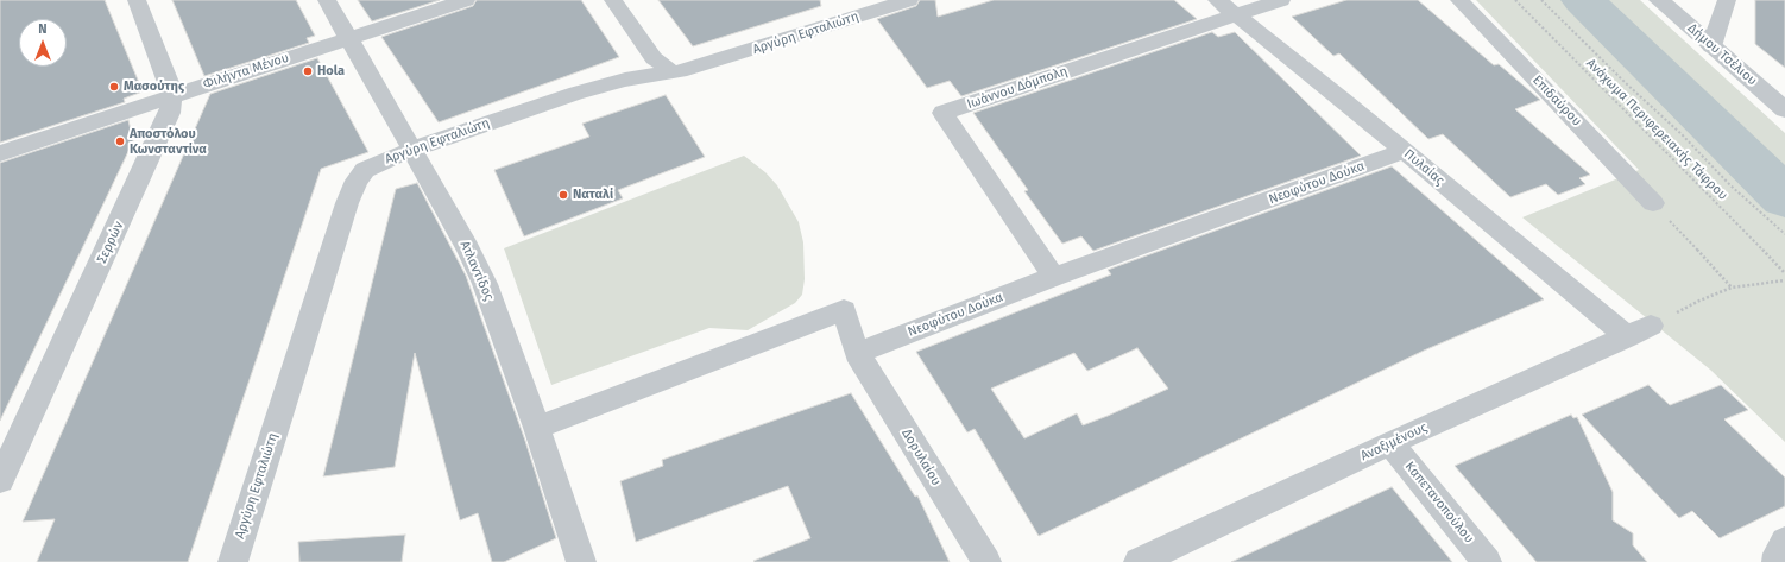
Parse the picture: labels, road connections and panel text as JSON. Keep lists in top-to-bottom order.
{
  "streets": {
    "street": [
      "Αργύρη Εφταλιώτη",
      "Δήμου Τσέλιου",
      "Φιλήντα Μένου",
      "Ιωάννου Δόμπολη",
      "Επιδαύρου",
      "Πυλαίας",
      "Νεοφύτου Δούκα",
      "Σερρών",
      "Ατλαντίδος",
      "Αναξιμένους",
      "Δορυλαίου",
      "Καπετανοπούλου"
    ],
    "path": ["Ανάχωμα Περιφερειακής Τάφρου"]
  },
  "crossings": [
    ["Αργύρη Εφταλιώτη", "Ατλαντίδος"],
    ["Φιλήντα Μένου", "Σερρών"],
    ["Φιλήντα Μένου", "Ατλαντίδος"],
    ["Ιωάννου Δόμπολη", "Πυλαίας"],
    ["Ιωάννου Δόμπολη", "Νεοφύτου Δούκα"],
    ["Πυλαίας", "Νεοφύτου Δούκα"],
    ["Πυλαίας", "Αναξιμένους"],
    ["Νεοφύτου Δούκα", "Δορυλαίου"],
    ["Αναξιμένους", "Καπετανοπούλου"]
  ],
  "places": [
    "Hola",
    "Μασούτης",
    "Αποστόλου Κωνσταντίνα",
    "Ναταλί"
  ],
  "north": "top"
}
